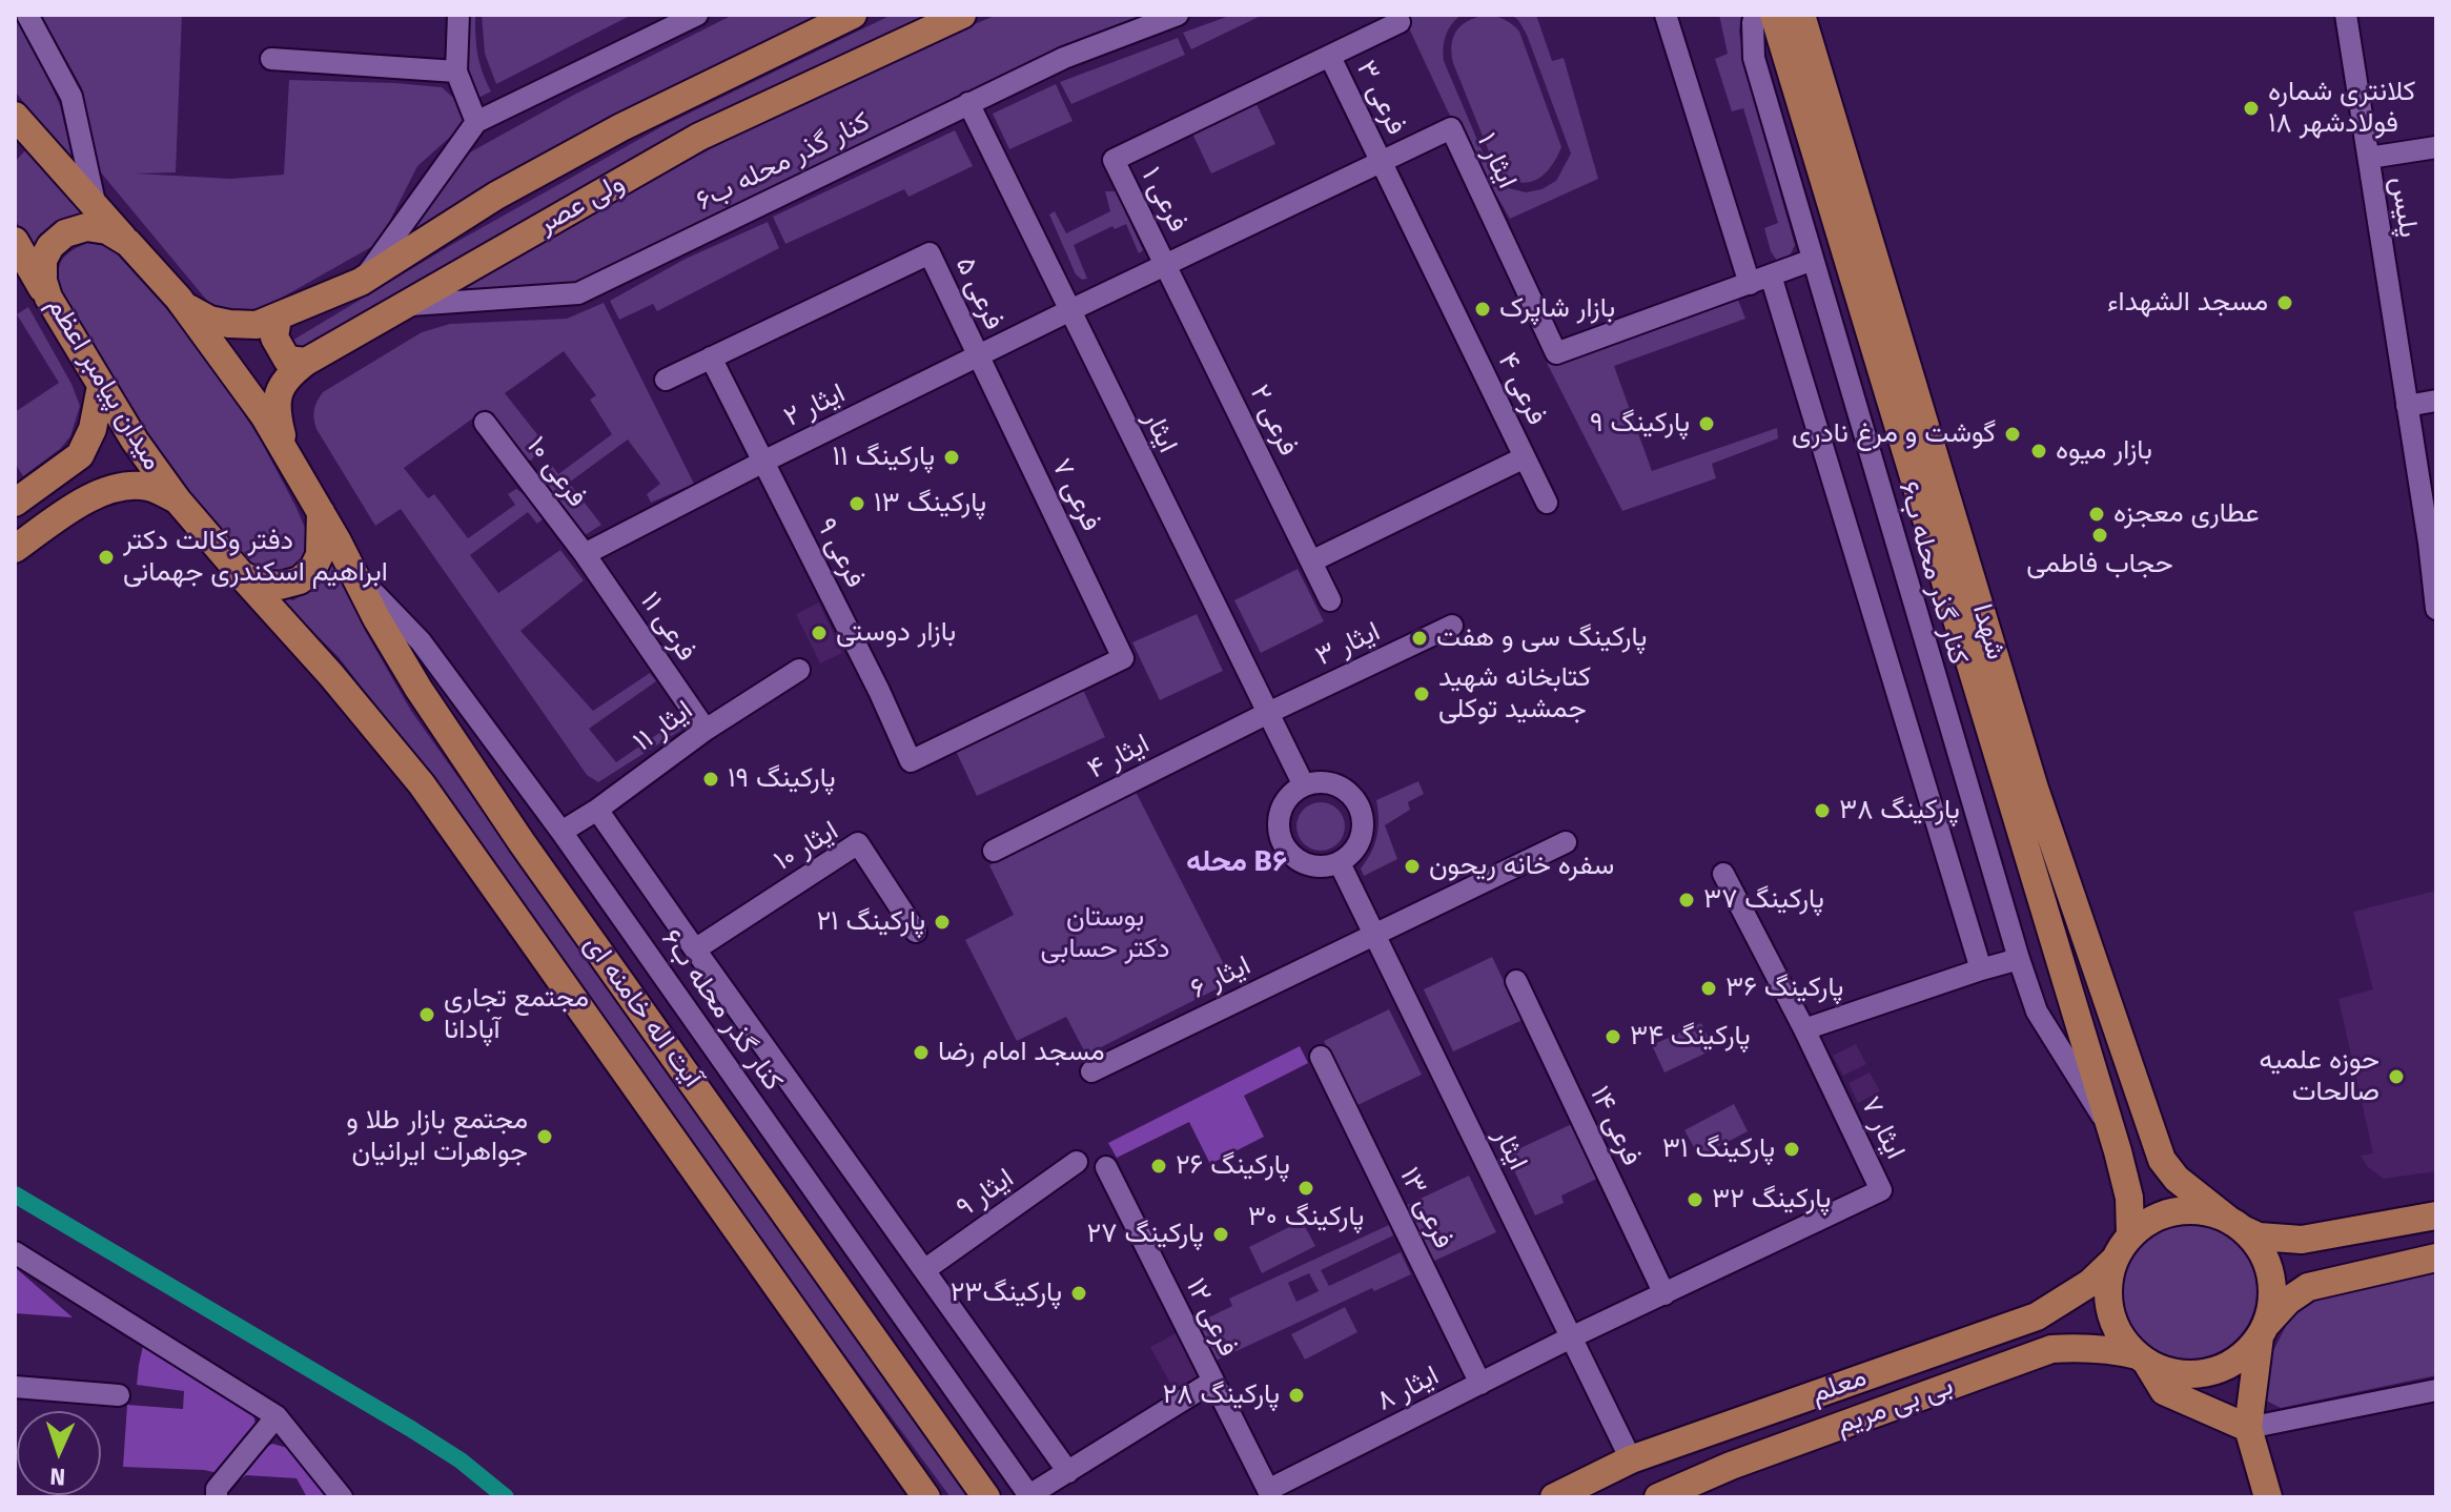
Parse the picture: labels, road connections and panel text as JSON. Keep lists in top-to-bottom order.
{
  "streets": {
    "main road": [
      "ولی عصر",
      "میدان پیامبر اعظم",
      "شهدا",
      "آیت اله خامنه ای",
      "معلم",
      "بی بی مریم"
    ],
    "street": [
      "فرعی ۳",
      "ایثار ۱",
      "کنار گذر محله ب۶",
      "فرعی ۱",
      "پلیس",
      "فرعی ۵",
      "فرعی ۴",
      "ایثار ۲",
      "فرعی ۲",
      "ایثار",
      "فرعی ۱۰",
      "فرعی ۷",
      "فرعی ۹",
      "فرعی ۱۱",
      "ایثار ۳",
      "ایثار ۱۱",
      "ایثار ۴",
      "ایثار ۱۰",
      "ایثار ۶",
      "فرعی ۱۴",
      "ایثار ۷",
      "ایثار ۹",
      "فرعی ۱۳",
      "فرعی ۱۲",
      "ایثار ۸"
    ]
  },
  "crossings": [
    ["فرعی ۳", "ایثار ۱"],
    ["فرعی ۳", "فرعی ۱"],
    ["فرعی ۳", "فرعی ۴"],
    ["ایثار ۱", "کنار گذر محله ب۶"],
    ["ایثار ۱", "فرعی ۱"],
    ["ایثار ۱", "فرعی ۴"],
    ["ایثار ۱", "ایثار ۲"],
    ["ایثار ۱", "فرعی ۲"],
    ["ایثار ۱", "ایثار"],
    ["کنار گذر محله ب۶", "ولی عصر"],
    ["کنار گذر محله ب۶", "ایثار"],
    ["کنار گذر محله ب۶", "شهدا"],
    ["کنار گذر محله ب۶", "ایثار ۱۱"],
    ["کنار گذر محله ب۶", "آیت اله خامنه ای"],
    ["فرعی ۱", "فرعی ۲"],
    ["ولی عصر", "میدان پیامبر اعظم"],
    ["فرعی ۵", "ایثار ۲"],
    ["فرعی ۵", "فرعی ۷"],
    ["فرعی ۵", "فرعی ۹"],
    ["میدان پیامبر اعظم", "آیت اله خامنه ای"],
    ["ایثار ۲", "ایثار"],
    ["ایثار ۲", "فرعی ۱۰"],
    ["ایثار ۲", "فرعی ۷"],
    ["ایثار ۲", "فرعی ۹"],
    ["ایثار ۲", "فرعی ۱۱"],
    ["ایثار", "ایثار ۳"],
    ["ایثار", "ایثار ۴"],
    ["ایثار", "ایثار ۶"],
    ["ایثار", "ایثار ۷"],
    ["ایثار", "معلم"],
    ["ایثار", "ایثار ۸"],
    ["فرعی ۱۰", "فرعی ۱۱"],
    ["فرعی ۷", "فرعی ۹"],
    ["فرعی ۱۱", "ایثار ۱۱"],
    ["شهدا", "معلم"],
    ["شهدا", "بی بی مریم"],
    ["ایثار ۳", "ایثار ۴"],
    ["فرعی ۱۴", "ایثار ۷"],
    ["ایثار ۷", "ایثار ۸"],
    ["فرعی ۱۳", "ایثار ۸"],
    ["فرعی ۱۲", "ایثار ۸"],
    ["معلم", "بی بی مریم"]
  ],
  "districts": ["محله B۶"],
  "parks": ["بوستان دکتر حسابی"],
  "places": [
    "کلانتری شماره ۱۸ فولادشهر",
    "مسجد الشهداء",
    "بازار شاپرک",
    "پارکینگ ۹",
    "گوشت و مرغ نادری",
    "بازار میوه",
    "پارکینگ ۱۱",
    "پارکینگ ۱۳",
    "عطاری معجزه",
    "حجاب فاطمی",
    "دفتر وکالت دکتر ابراهیم اسکندری جهمانی",
    "بازار دوستی",
    "پارکینگ سی و هفت",
    "کتابخانه شهید جمشید توکلی",
    "پارکینگ ۱۹",
    "پارکینگ ۳۸",
    "سفره خانه ریحون",
    "پارکینگ ۳۷",
    "پارکینگ ۲۱",
    "پارکینگ ۳۶",
    "مجتمع تجاری آپادانا",
    "پارکینگ ۳۴",
    "مسجد امام رضا",
    "حوزه علمیه صالحات",
    "مجتمع بازار طلا و جواهرات ایرانیان",
    "پارکینگ ۳۱",
    "پارکینگ ۲۶",
    "پارکینگ ۳۰",
    "پارکینگ ۳۲",
    "پارکینگ ۲۷",
    "پارکینگ۲۳",
    "پارکینگ ۲۸"
  ],
  "north": "bottom"
}
